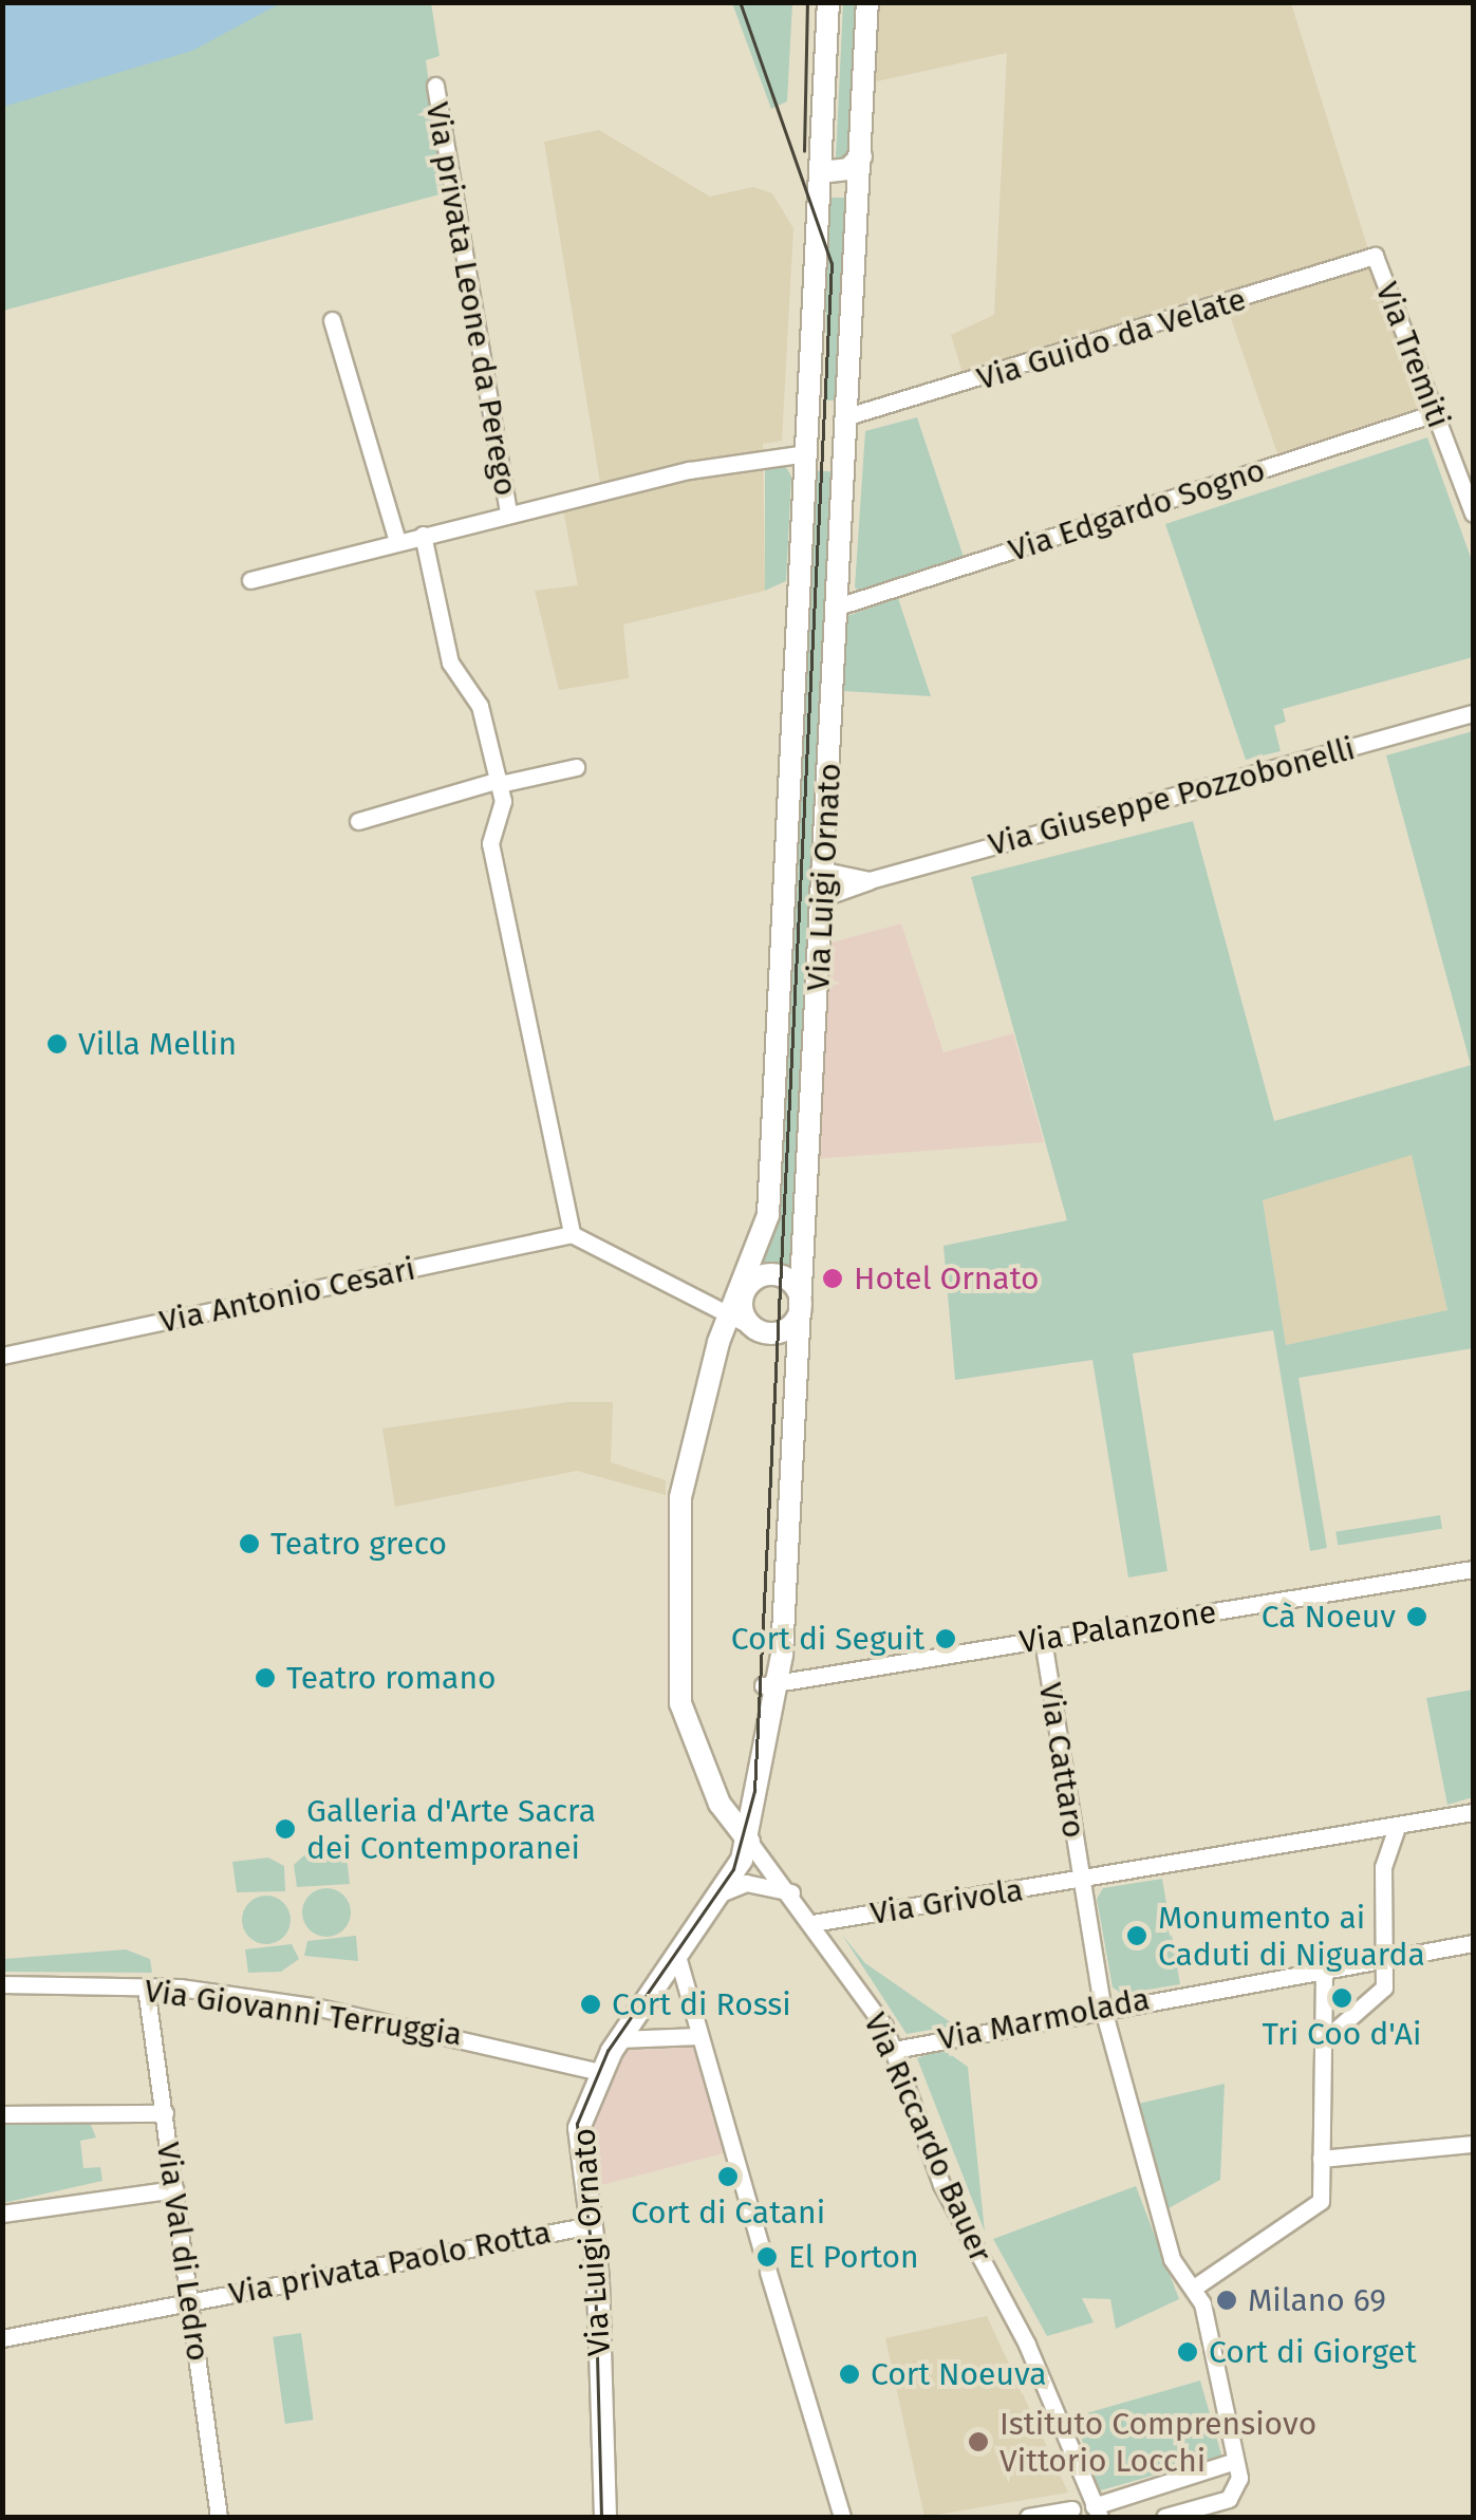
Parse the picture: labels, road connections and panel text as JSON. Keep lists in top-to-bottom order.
{
  "streets": {
    "main road": ["Via Luigi Ornato"],
    "street": [
      "Via privata Leone da Perego",
      "Via Guido da Velate",
      "Via Tremiti",
      "Via Edgardo Sogno",
      "Via Giuseppe Pozzobonelli",
      "Via Antonio Cesari",
      "Via Palanzone",
      "Via Cattaro",
      "Via Grivola",
      "Via Giovanni Terruggia",
      "Via Marmolada",
      "Via Riccardo Bauer",
      "Via Val di Ledro",
      "Via privata Paolo Rotta"
    ]
  },
  "crossings": [
    ["Via Guido da Velate", "Via Tremiti"],
    ["Via Guido da Velate", "Via Luigi Ornato"],
    ["Via Tremiti", "Via Edgardo Sogno"],
    ["Via Edgardo Sogno", "Via Luigi Ornato"],
    ["Via Giuseppe Pozzobonelli", "Via Luigi Ornato"],
    ["Via Luigi Ornato", "Via Palanzone"],
    ["Via Luigi Ornato", "Via Giovanni Terruggia"],
    ["Via Luigi Ornato", "Via Riccardo Bauer"],
    ["Via Luigi Ornato", "Via privata Paolo Rotta"],
    ["Via Palanzone", "Via Cattaro"],
    ["Via Cattaro", "Via Grivola"],
    ["Via Cattaro", "Via Marmolada"],
    ["Via Grivola", "Via Riccardo Bauer"],
    ["Via Giovanni Terruggia", "Via Val di Ledro"],
    ["Via Marmolada", "Via Riccardo Bauer"],
    ["Via Val di Ledro", "Via privata Paolo Rotta"]
  ],
  "places": [
    "Villa Mellin",
    "Hotel Ornato",
    "Teatro greco",
    "Cà Noeuv",
    "Cort di Seguit",
    "Teatro romano",
    "Galleria d'Arte Sacra dei Contemporanei",
    "Monumento ai Caduti di Niguarda",
    "Tri Coo d'Ai",
    "Cort di Rossi",
    "Cort di Catani",
    "El Porton",
    "Milano 69",
    "Cort di Giorget",
    "Cort Noeuva",
    "Istituto Comprensiovo Vittorio Locchi"
  ]
}
